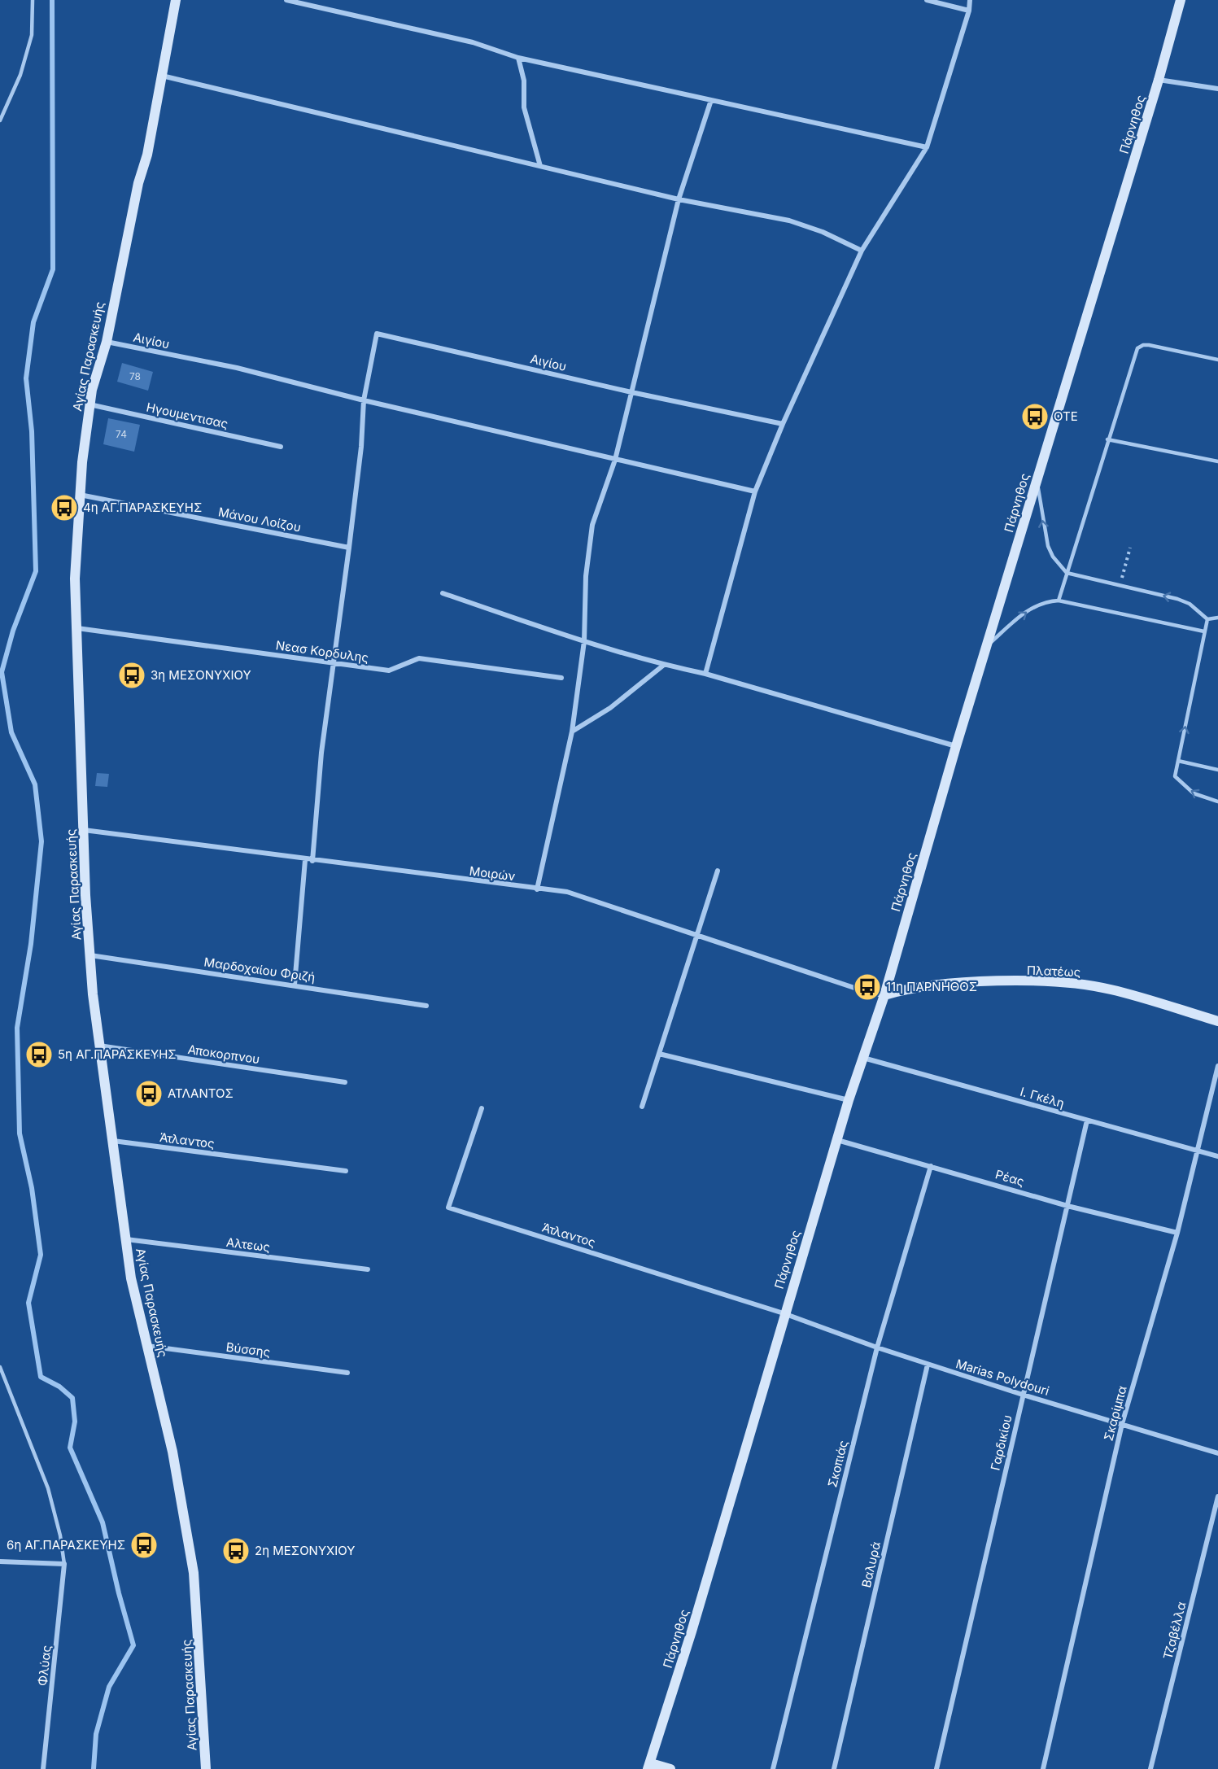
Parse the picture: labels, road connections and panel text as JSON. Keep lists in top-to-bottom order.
{
  "streets": {
    "street": [
      "Πάρνηθος",
      "Αιγίου",
      "Αγίας Παρασκευής",
      "Ηγουμεντισας",
      "Μάνου Λοίζου",
      "Νεασ Κορδυλης",
      "Μοιρών",
      "Μαρδοχαίου Φριζή",
      "Πλατέως",
      "Αποκορπνου",
      "Ι. Γκέλη",
      "Άτλαντος",
      "Ρέας",
      "Αλτεως",
      "Βύσσης",
      "Marias Polydouri",
      "Σκαρίμπα",
      "Γαρδικίου",
      "Σκοπιάς",
      "Βαλυρά",
      "Τζαβέλλα",
      "Φλύας"
    ]
  },
  "crossings": [
    ["Πάρνηθος", "Μοιρών"],
    ["Πάρνηθος", "Πλατέως"],
    ["Πάρνηθος", "Ι. Γκέλη"],
    ["Πάρνηθος", "Άτλαντος"],
    ["Πάρνηθος", "Ρέας"],
    ["Πάρνηθος", "Marias Polydouri"],
    ["Αιγίου", "Αγίας Παρασκευής"],
    ["Αγίας Παρασκευής", "Ηγουμεντισας"],
    ["Αγίας Παρασκευής", "Μάνου Λοίζου"],
    ["Αγίας Παρασκευής", "Νεασ Κορδυλης"],
    ["Αγίας Παρασκευής", "Μοιρών"],
    ["Αγίας Παρασκευής", "Μαρδοχαίου Φριζή"],
    ["Αγίας Παρασκευής", "Αποκορπνου"],
    ["Αγίας Παρασκευής", "Άτλαντος"],
    ["Αγίας Παρασκευής", "Αλτεως"],
    ["Αγίας Παρασκευής", "Βύσσης"],
    ["Μοιρών", "Πλατέως"],
    ["Ι. Γκέλη", "Σκαρίμπα"],
    ["Ι. Γκέλη", "Γαρδικίου"],
    ["Άτλαντος", "Marias Polydouri"],
    ["Ρέας", "Σκαρίμπα"],
    ["Ρέας", "Γαρδικίου"],
    ["Ρέας", "Σκοπιάς"],
    ["Marias Polydouri", "Σκαρίμπα"],
    ["Marias Polydouri", "Γαρδικίου"],
    ["Marias Polydouri", "Σκοπιάς"],
    ["Marias Polydouri", "Βαλυρά"]
  ],
  "places": {
    "bus stop": [
      "ΟΤΕ",
      "4η ΑΓ.ΠΑΡΑΣΚΕΥΗΣ",
      "3η ΜΕΣΟΝΥΧΙΟΥ",
      "11η ΠΑΡΝΗΘΟΣ",
      "5η ΑΓ.ΠΑΡΑΣΚΕΥΗΣ",
      "ΑΤΛΑΝΤΟΣ",
      "6η ΑΓ.ΠΑΡΑΣΚΕΥΗΣ",
      "2η ΜΕΣΟΝΥΧΙΟΥ"
    ]
  },
  "house_numbers": ["78", "74"]
}
